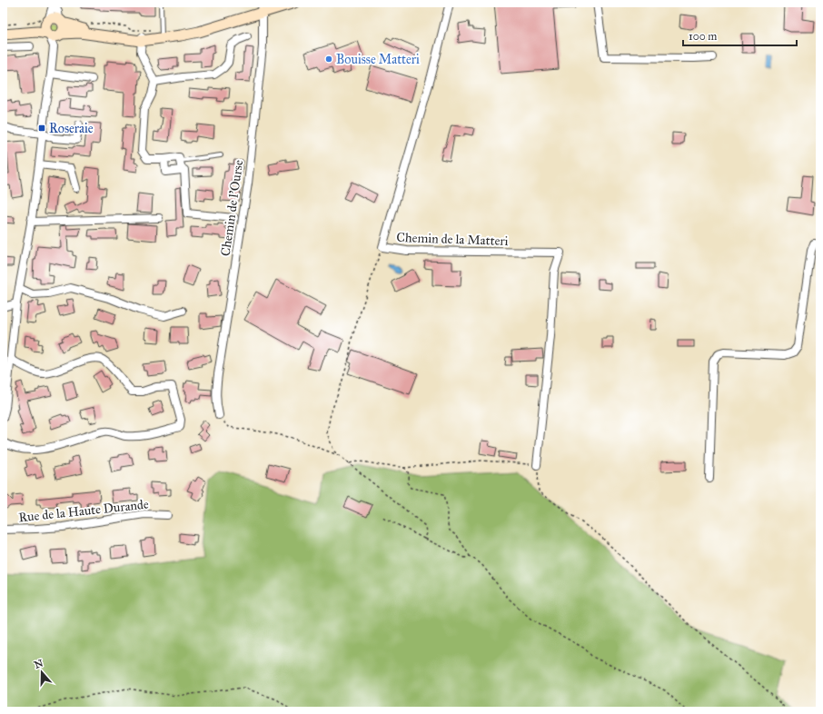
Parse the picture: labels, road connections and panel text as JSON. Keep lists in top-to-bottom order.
{
  "streets": {
    "street": ["Chemin de l'Ourse", "Chemin de la Matteri", "Rue de la Haute Durande"]
  },
  "places": {
    "other": ["Bouisse Matteri"],
    "transit": ["Roseraie"]
  },
  "scale_bar": "100 m",
  "north": "top"
}
